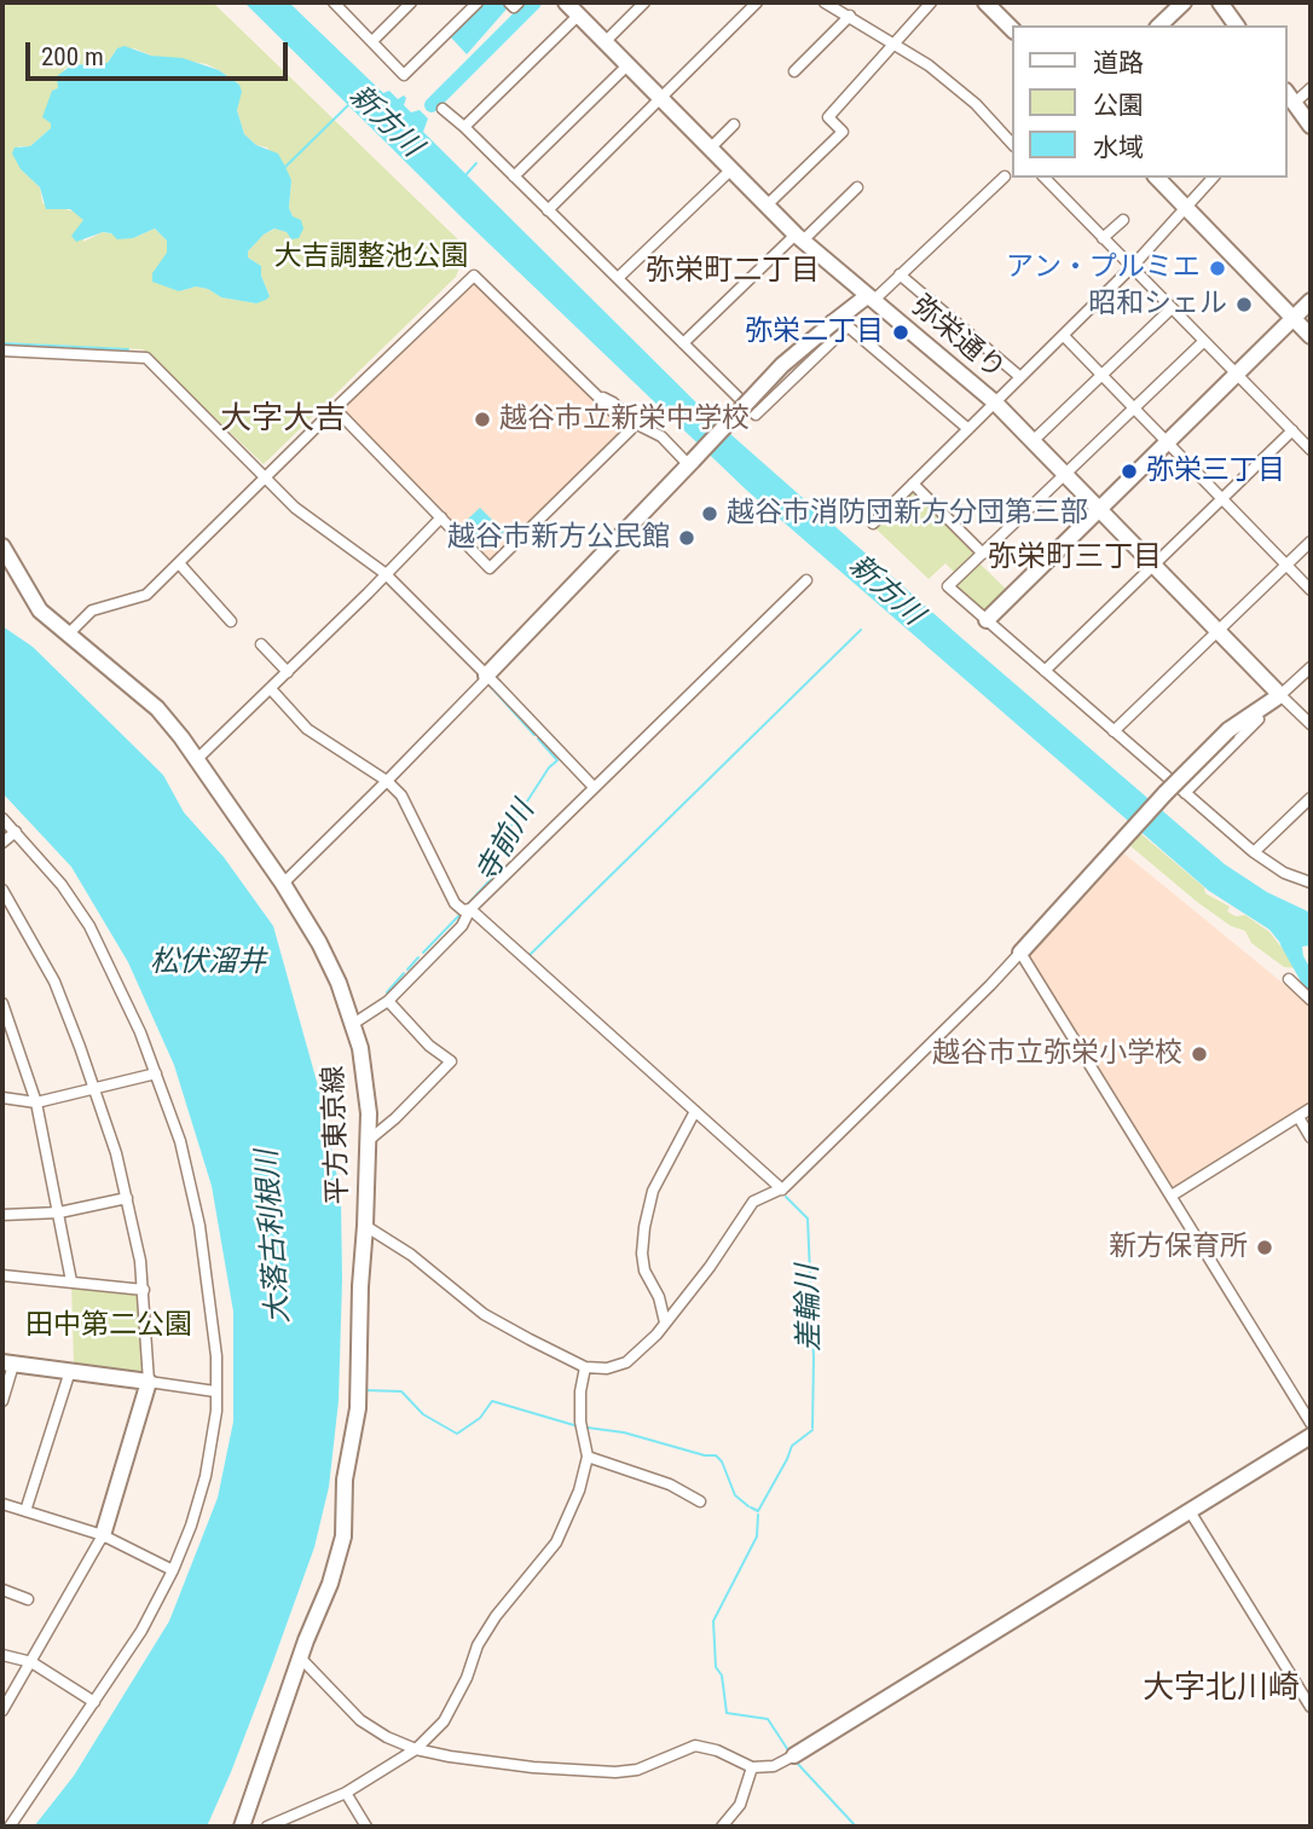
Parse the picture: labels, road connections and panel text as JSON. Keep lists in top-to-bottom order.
{
  "streets": {
    "street": ["弥栄通り", "平方東京線"]
  },
  "districts": [
    "弥栄町二丁目",
    "大字大吉",
    "弥栄町三丁目",
    "大字北川崎"
  ],
  "water": [
    "新方川",
    "寺前川",
    "松伏溜井",
    "大落古利根川",
    "差輪川"
  ],
  "parks": ["大吉調整池公園", "田中第二公園"],
  "places": [
    "アン・プルミエ",
    "昭和シェル",
    "弥栄二丁目",
    "越谷市立新栄中学校",
    "弥栄三丁目",
    "越谷市消防団新方分団第三部",
    "越谷市新方公民館",
    "越谷市立弥栄小学校",
    "新方保育所"
  ],
  "legend": ["道路", "公園", "水域"],
  "scale_bar": "200 m"
}
